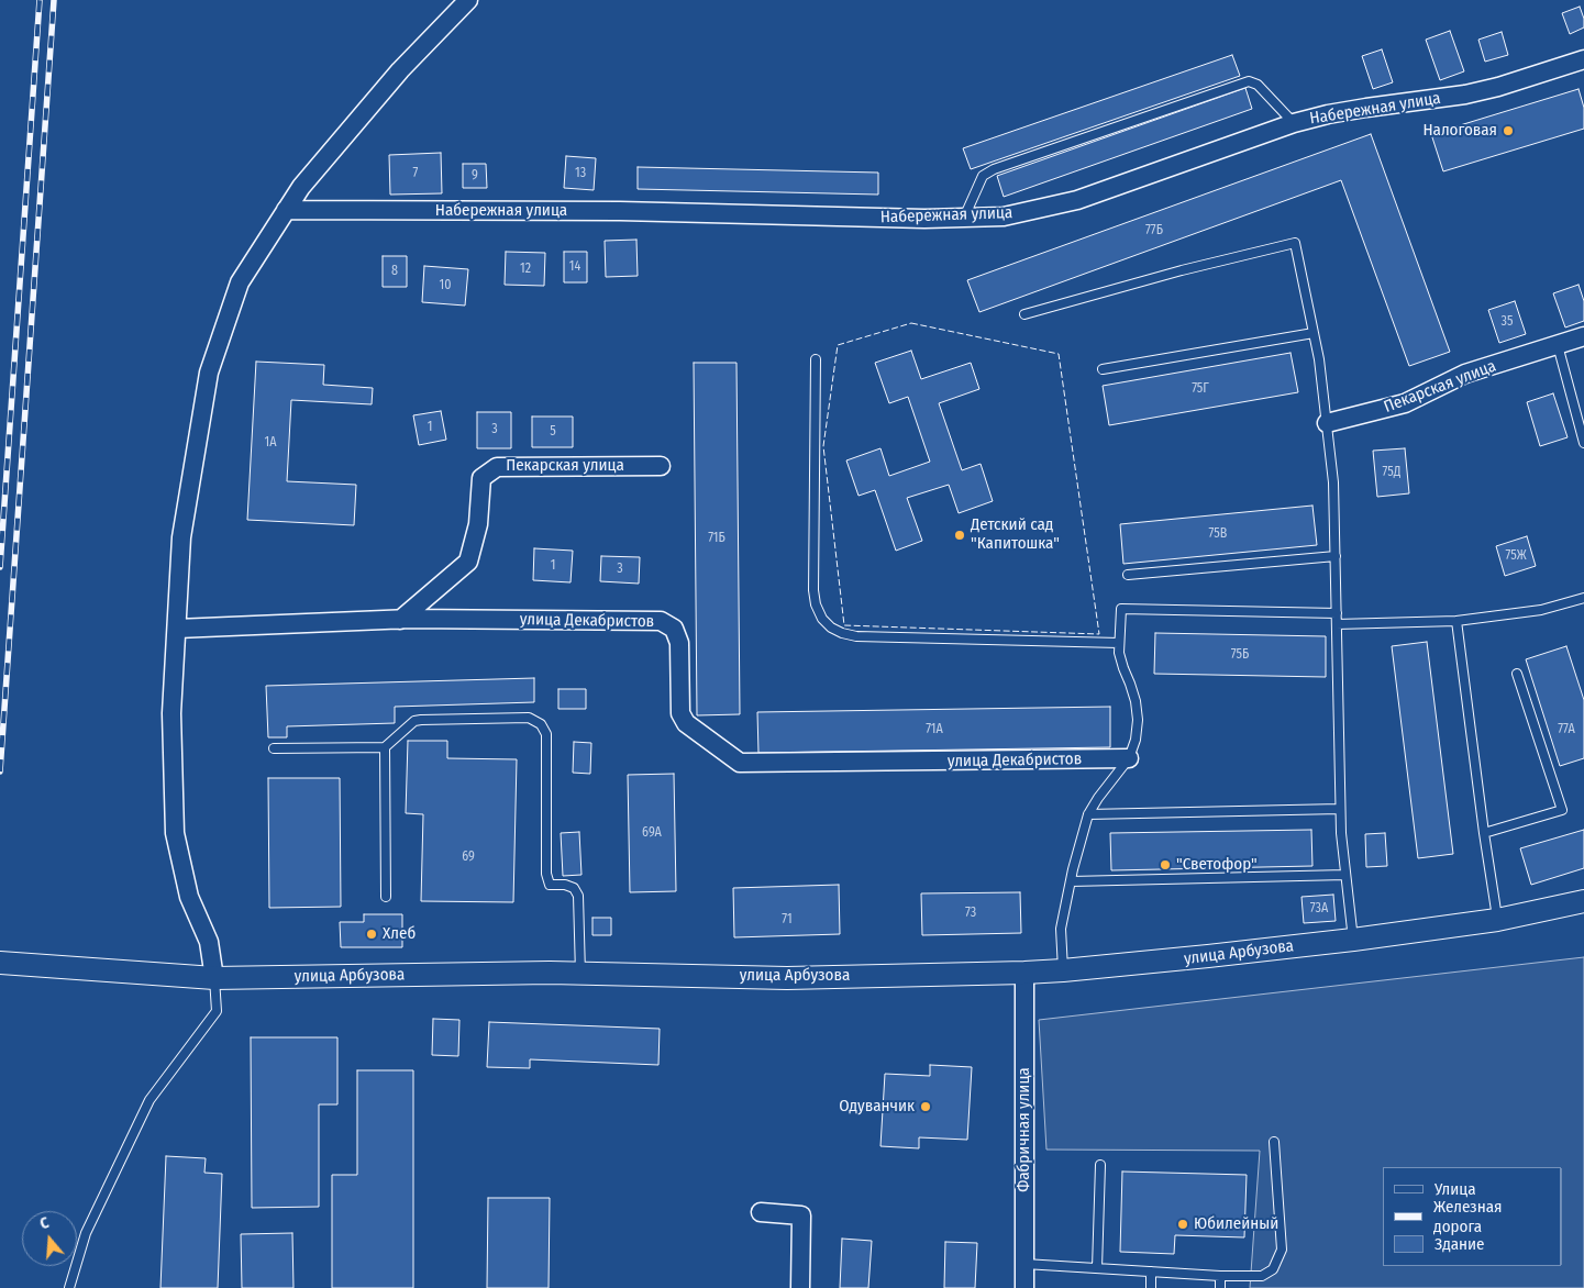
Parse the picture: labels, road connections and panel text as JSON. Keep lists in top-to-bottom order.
{
  "streets": {
    "street": [
      "Набережная улица",
      "Пекарская улица",
      "улица Декабристов",
      "улица Арбузова",
      "Фабричная улица"
    ]
  },
  "crossings": [
    ["Пекарская улица", "улица Декабристов"],
    ["улица Арбузова", "Фабричная улица"]
  ],
  "places": [
    "Налоговая",
    "Детский сад \"Капитошка\"",
    "\"Светофор\"",
    "Хлеб",
    "Одуванчик",
    "Юбилейный"
  ],
  "house_numbers": [
    "7",
    "13",
    "9",
    "77Б",
    "14",
    "12",
    "8",
    "10",
    "35",
    "75Г",
    "1",
    "3",
    "5",
    "1А",
    "75Д",
    "75В",
    "71Б",
    "75Ж",
    "1",
    "3",
    "75Б",
    "71А",
    "77А",
    "69А",
    "69",
    "73А",
    "73",
    "71"
  ],
  "legend": ["Улица", "Железная дорога", "Здание"],
  "north": "top"
}
